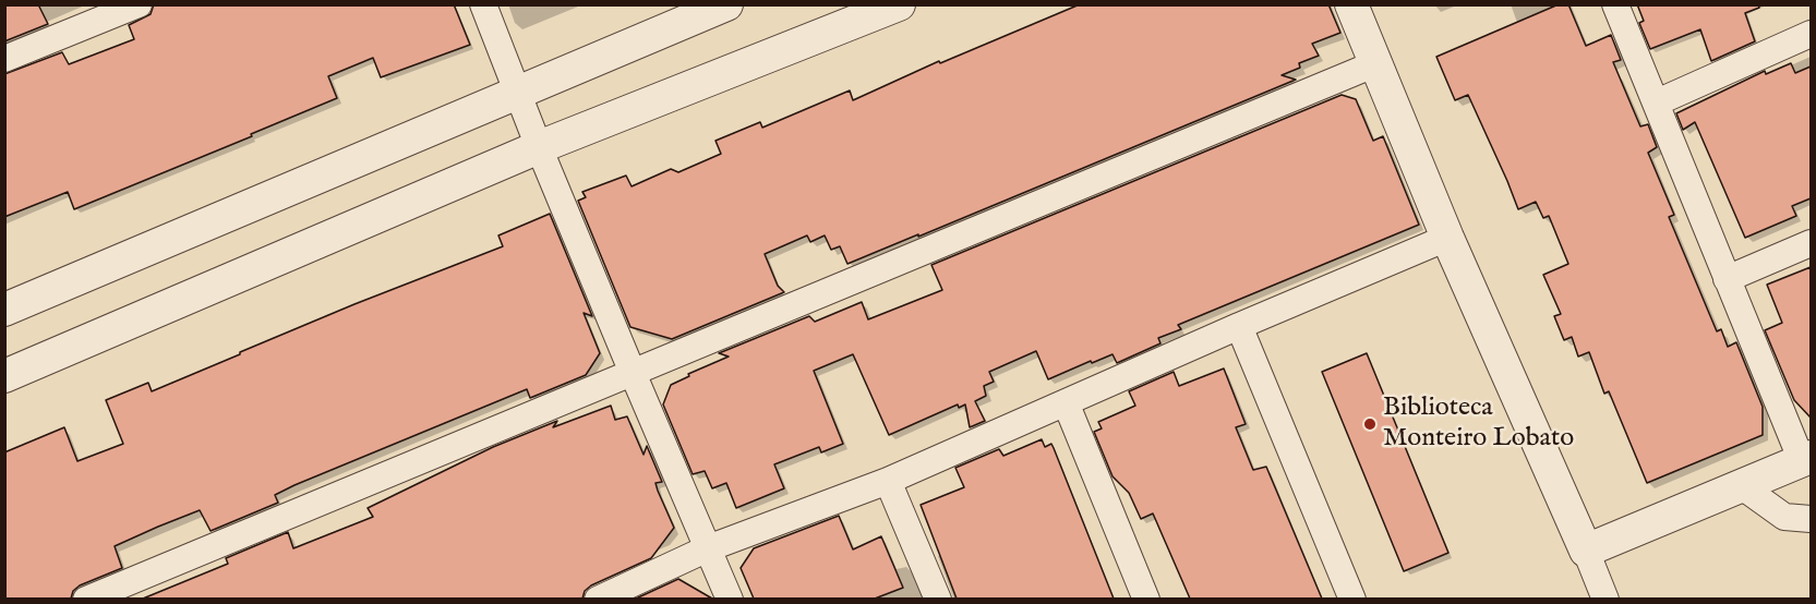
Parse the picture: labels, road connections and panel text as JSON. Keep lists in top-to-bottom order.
{
  "places": ["Biblioteca Monteiro Lobato"]
}
